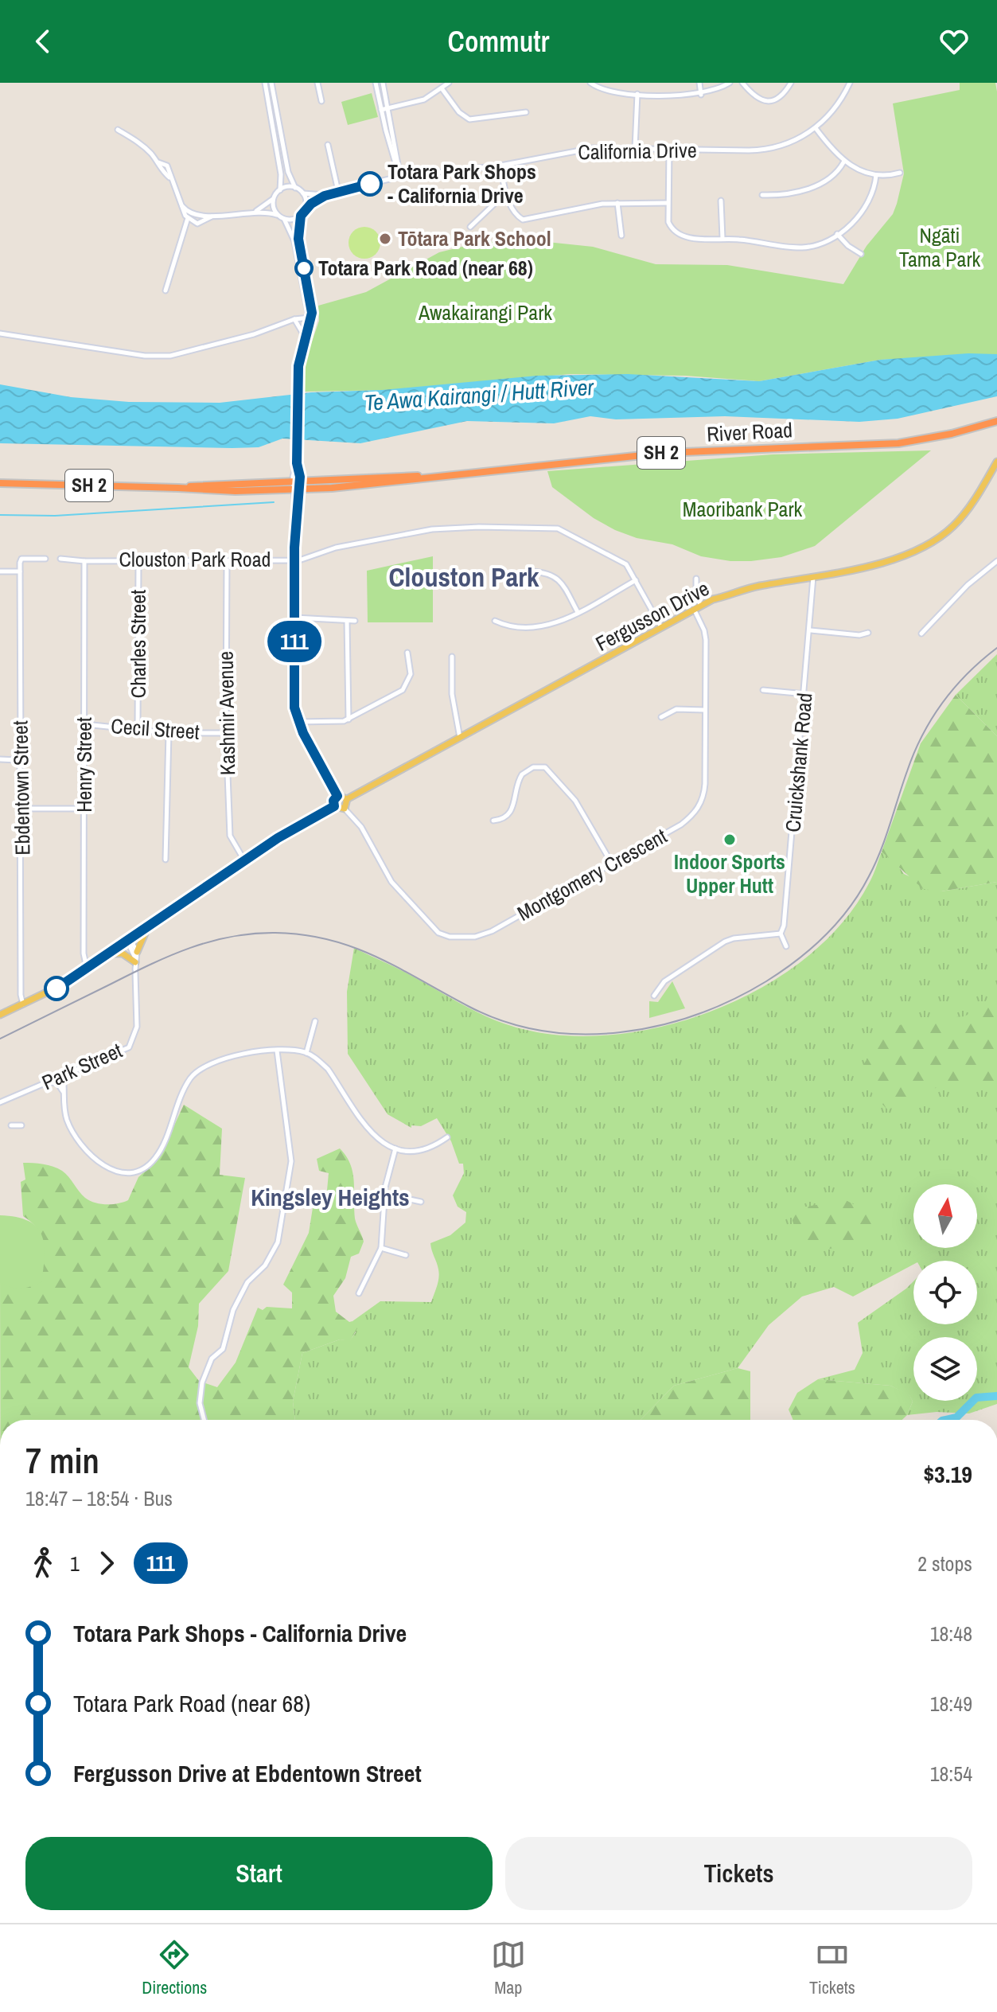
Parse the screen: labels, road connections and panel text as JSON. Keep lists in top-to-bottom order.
{
  "streets": {
    "highway": ["River Road", "SH 2"],
    "main road": ["Fergusson Drive"],
    "street": [
      "California Drive",
      "Clouston Park Road",
      "Charles Street",
      "Kashmir Avenue",
      "Cecil Street",
      "Cruickshank Road",
      "Henry Street",
      "Ebdentown Street",
      "Montgomery Crescent",
      "Park Street"
    ]
  },
  "crossings": [
    ["Clouston Park Road", "Fergusson Drive"],
    ["Clouston Park Road", "Charles Street"],
    ["Clouston Park Road", "Kashmir Avenue"],
    ["Clouston Park Road", "Henry Street"],
    ["Fergusson Drive", "Cruickshank Road"],
    ["Fergusson Drive", "Montgomery Crescent"],
    ["Charles Street", "Cecil Street"],
    ["Kashmir Avenue", "Cecil Street"],
    ["Cecil Street", "Henry Street"]
  ],
  "districts": ["Clouston Park", "Kingsley Heights"],
  "water": ["Te Awa Kairangi / Hutt River"],
  "parks": ["Ngāti Tama Park", "Awakairangi Park", "Maoribank Park"],
  "places": [
    "Totara Park Shops - California Drive",
    "Tōtara Park School",
    "Totara Park Road (near 68)",
    "Indoor Sports Upper Hutt"
  ],
  "lines": ["bus line 111"],
  "north": "top",
  "page": {
    "header": "Commutr",
    "on_map": "111",
    "heading": ["7 min", "18:47 – 18:54 · Bus", "$3.19"],
    "legs": ["1", "111", "2 stops"],
    "list": [
      {
        "name": "Totara Park Shops - California Drive",
        "value": "18:48"
      },
      {
        "name": "Totara Park Road (near 68)",
        "value": "18:49"
      },
      {
        "name": "Fergusson Drive at Ebdentown Street",
        "value": "18:54"
      }
    ],
    "buttons": ["Start", "Tickets"],
    "tabs": ["Directions", "Map", "Tickets"]
  }
}
